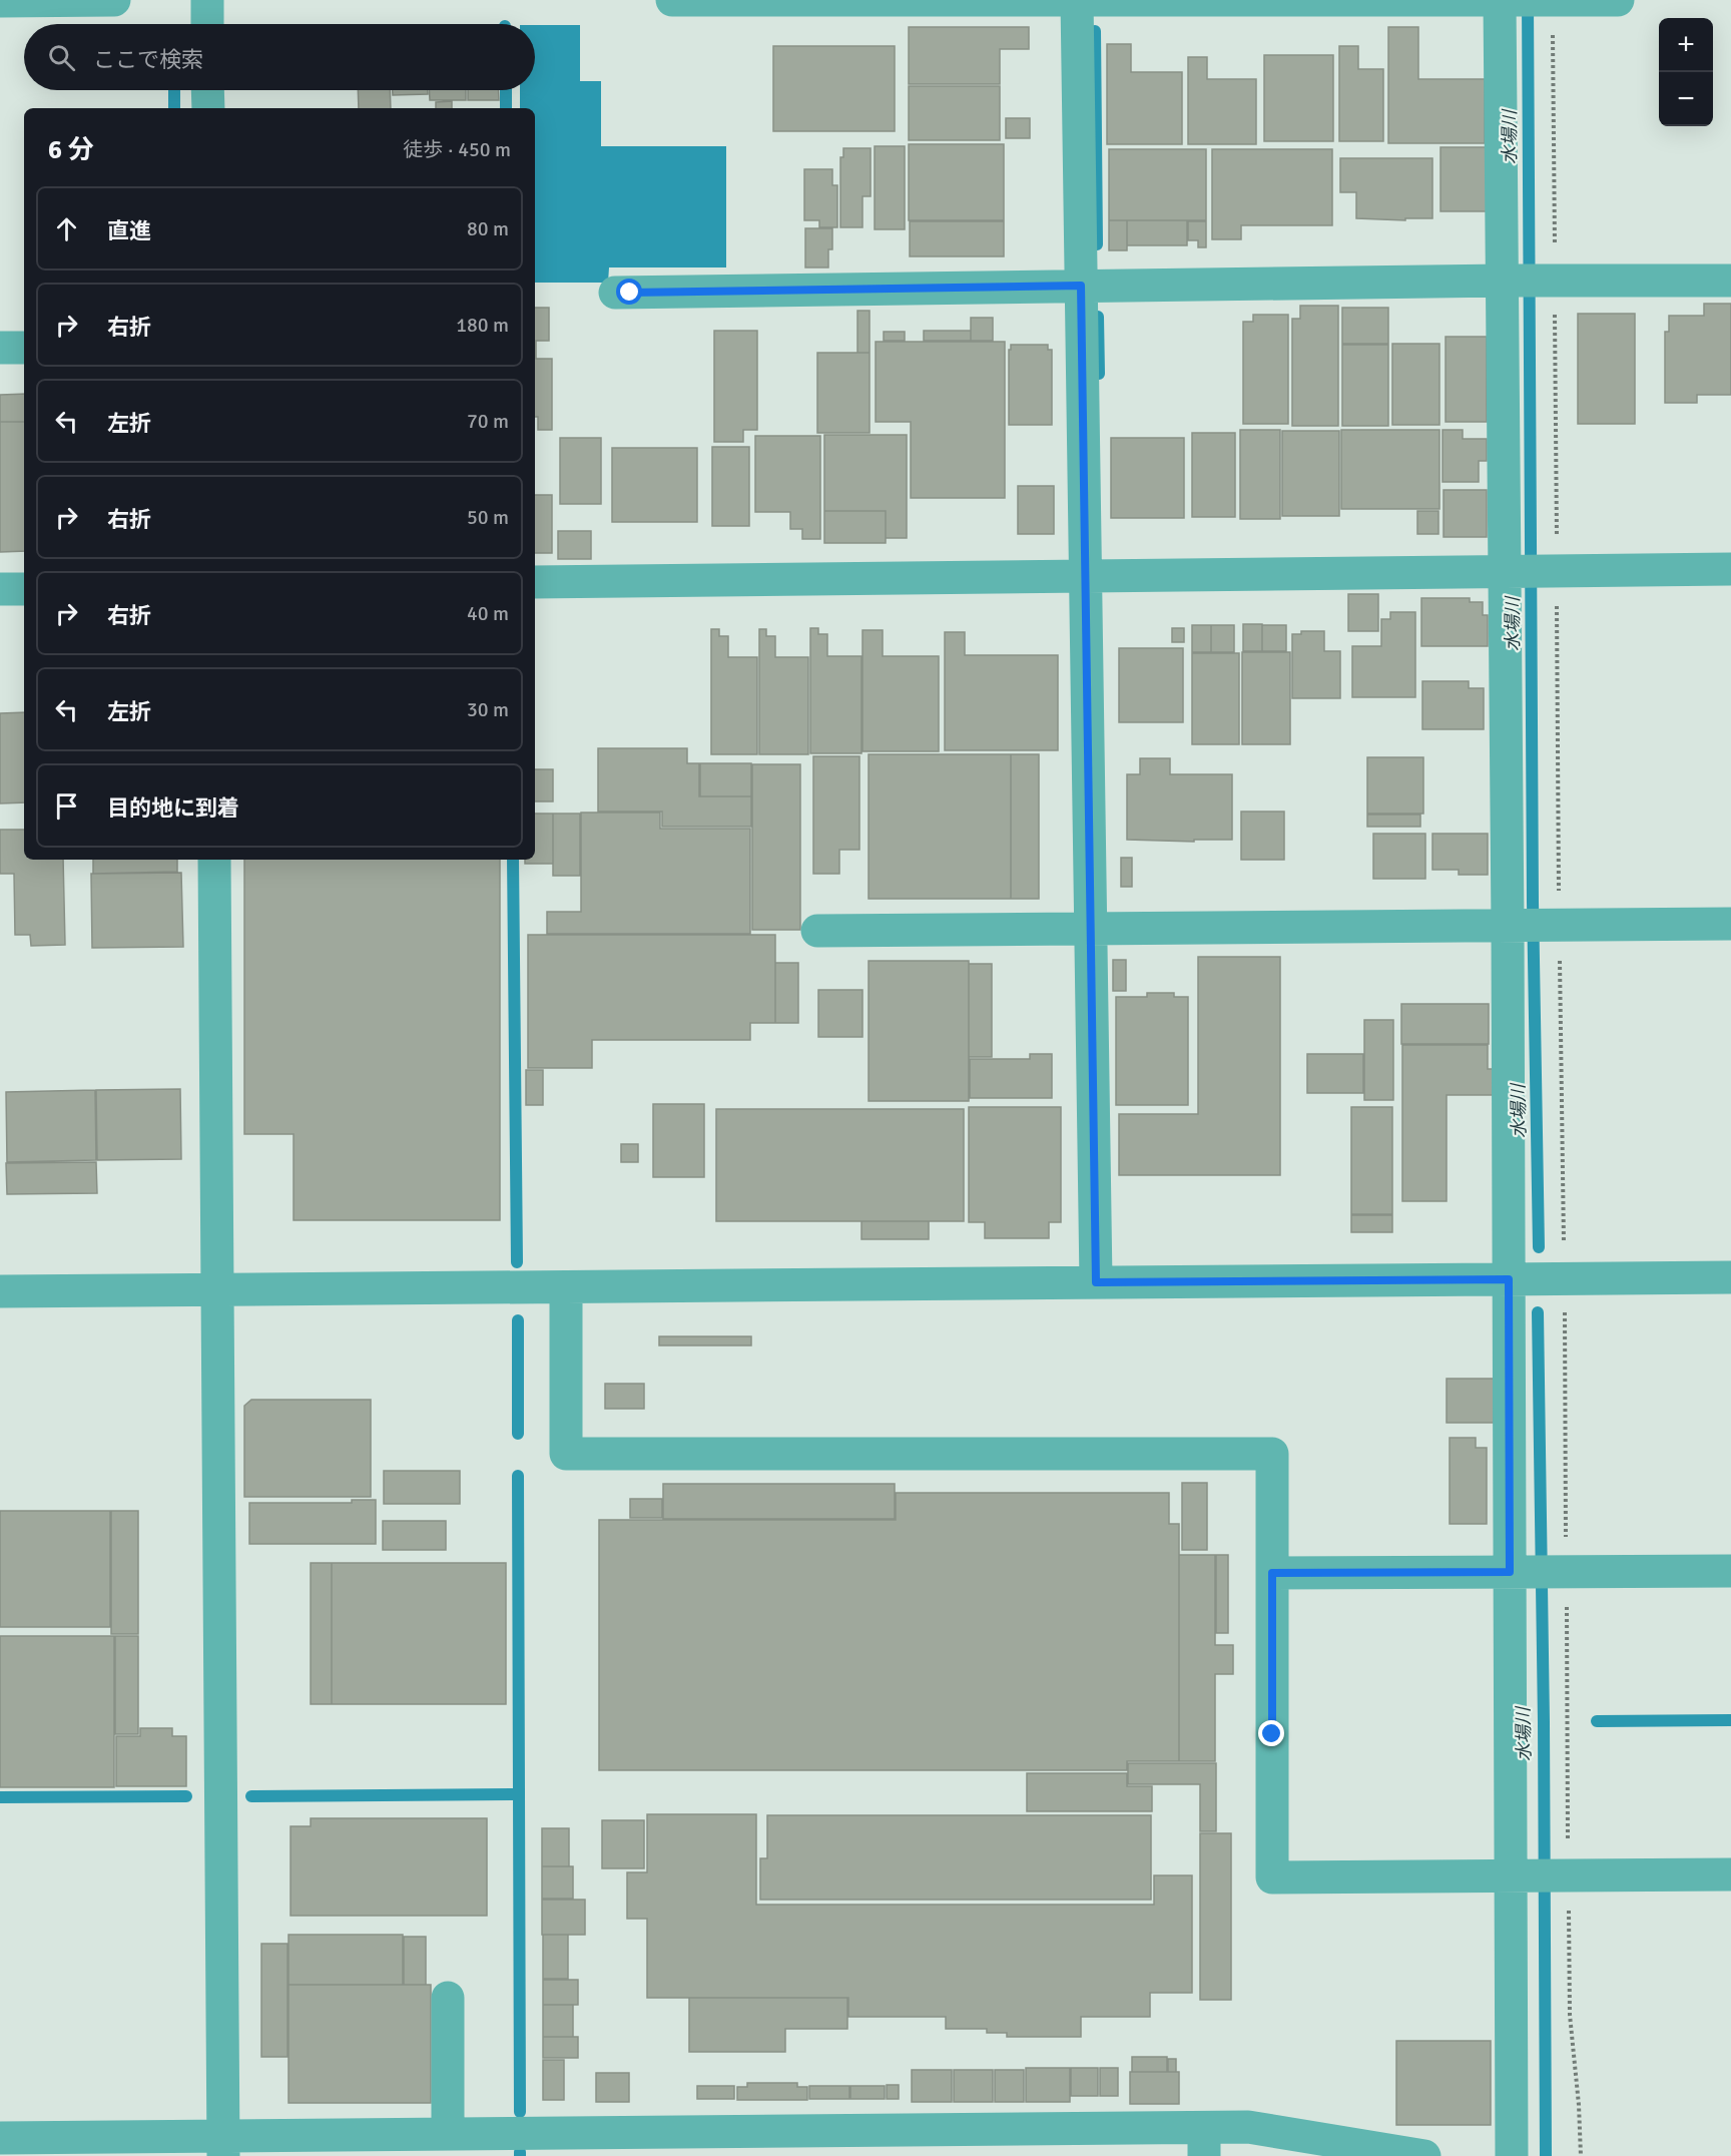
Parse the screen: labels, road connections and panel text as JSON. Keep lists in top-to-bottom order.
{
  "water": ["水場川"],
  "page": {
    "map_buttons": ["+", "−"],
    "search": "ここで検索",
    "heading": ["6 分", "徒歩 · 450 m"],
    "list": [
      ["直進", "80 m"],
      ["右折", "180 m"],
      ["左折", "70 m"],
      ["右折", "50 m"],
      ["右折", "40 m"],
      ["左折", "30 m"],
      "目的地に到着"
    ]
  }
}
